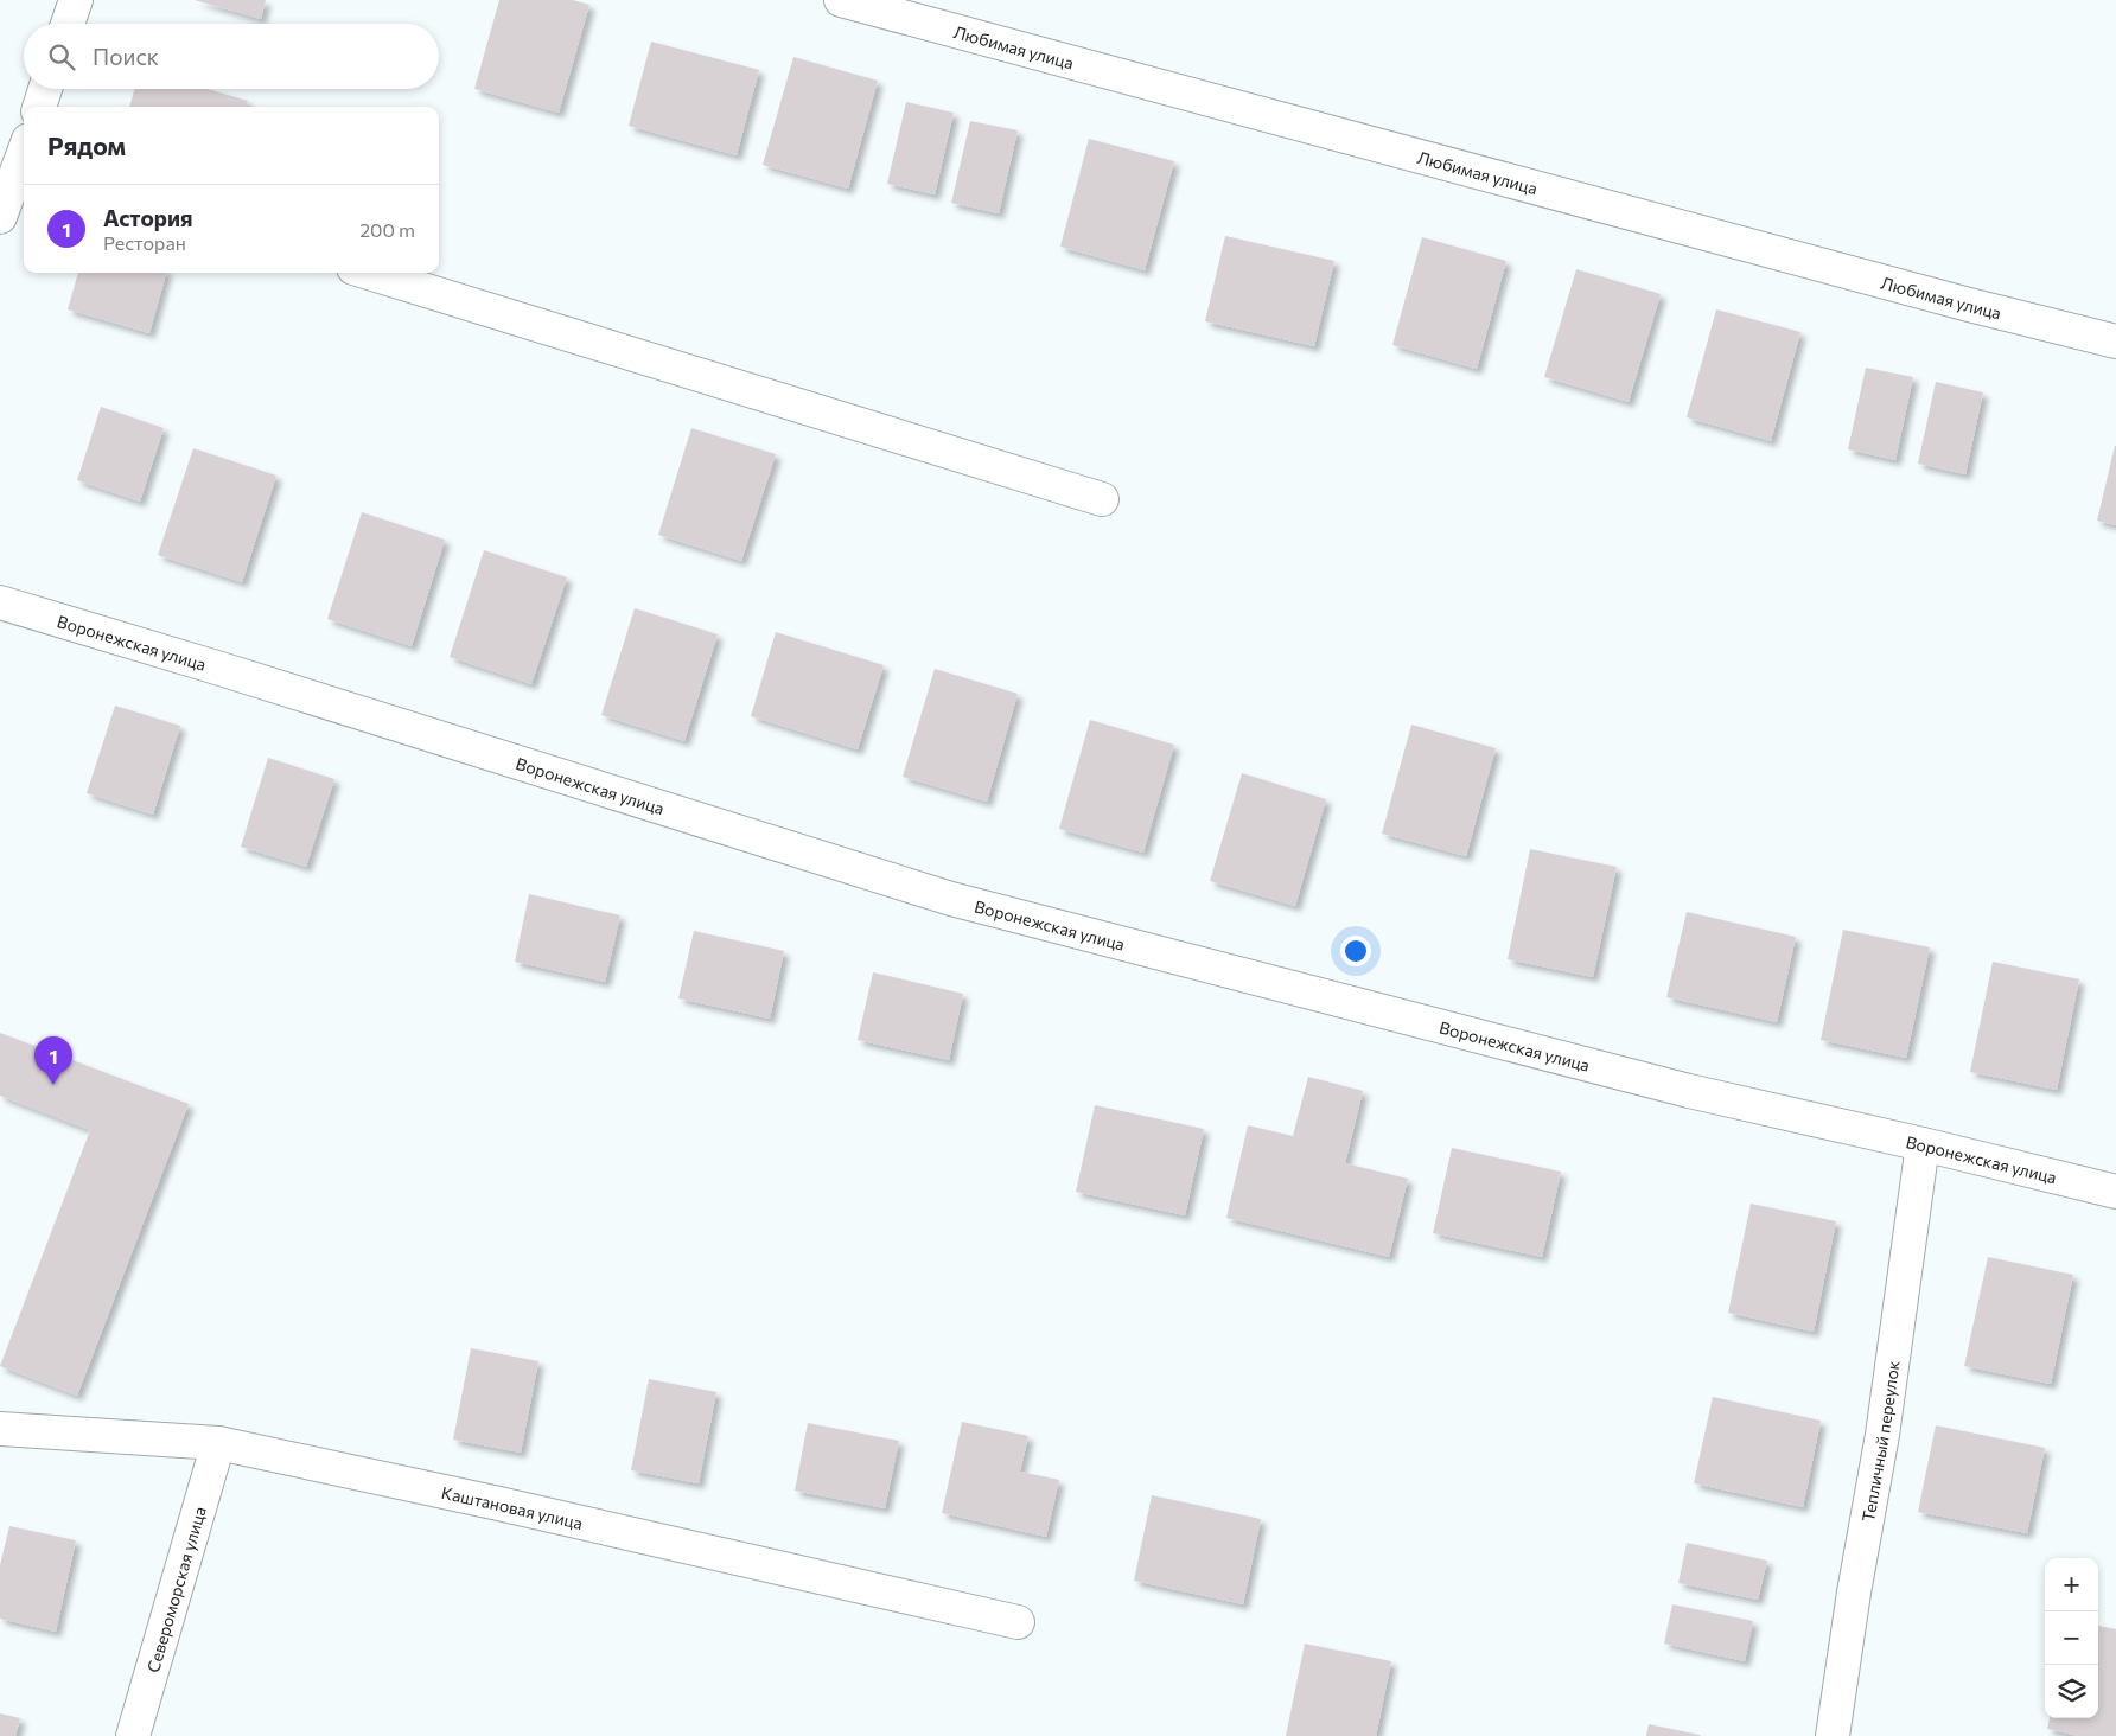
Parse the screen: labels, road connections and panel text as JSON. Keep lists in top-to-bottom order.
{
  "streets": {
    "street": [
      "Любимая улица",
      "Воронежская улица",
      "Тепличный переулок",
      "Каштановая улица",
      "Североморская улица"
    ]
  },
  "crossings": [
    ["Воронежская улица", "Тепличный переулок"],
    ["Каштановая улица", "Североморская улица"]
  ],
  "page": {
    "search": "Поиск",
    "heading": "Рядом",
    "list": [
      {
        "mark": "1",
        "name": "Астория",
        "note": "Ресторан",
        "value": "200 m"
      }
    ],
    "pins": "1",
    "map_buttons": ["+", "−"]
  }
}
